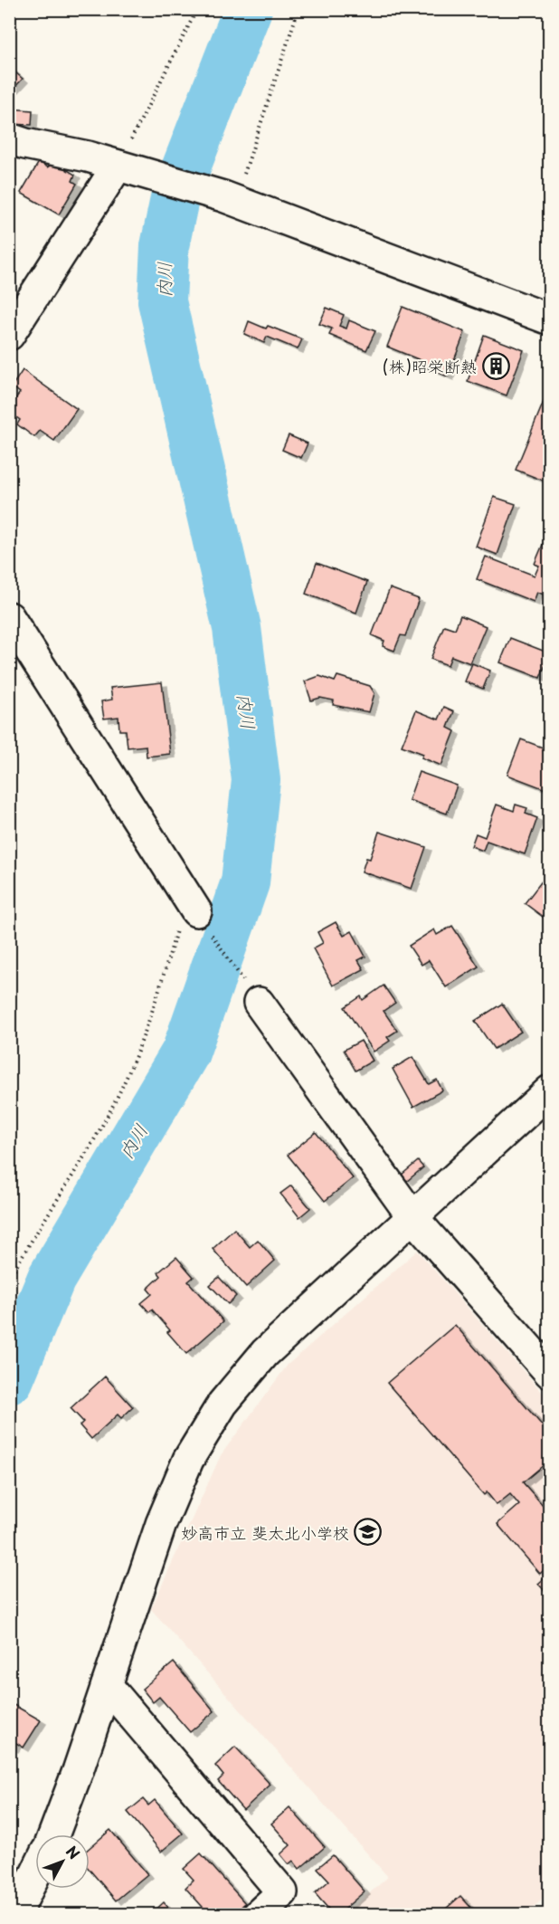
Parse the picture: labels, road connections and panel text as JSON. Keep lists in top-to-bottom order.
{
  "water": ["内川"],
  "places": {
    "building": ["(株)昭栄断熱"],
    "school or university": ["妙高市立 斐太北小学校"]
  },
  "north": "top right"
}
